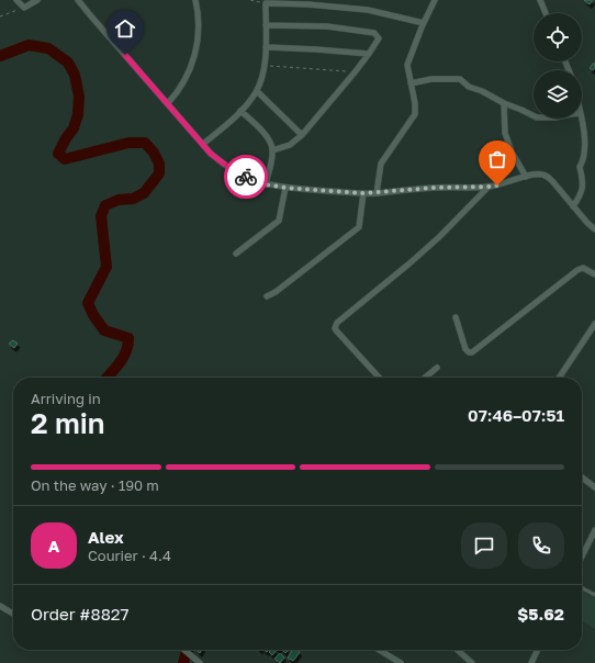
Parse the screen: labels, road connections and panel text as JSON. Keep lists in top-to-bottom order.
{
  "page": {
    "heading": ["2 min", "Arriving in", "07:46–07:51"],
    "panel": [
      "Alex",
      "Courier · 4.4",
      "Order #8827",
      "$5.62"
    ],
    "bar": "On the way · 190 m",
    "round": "A"
  }
}
